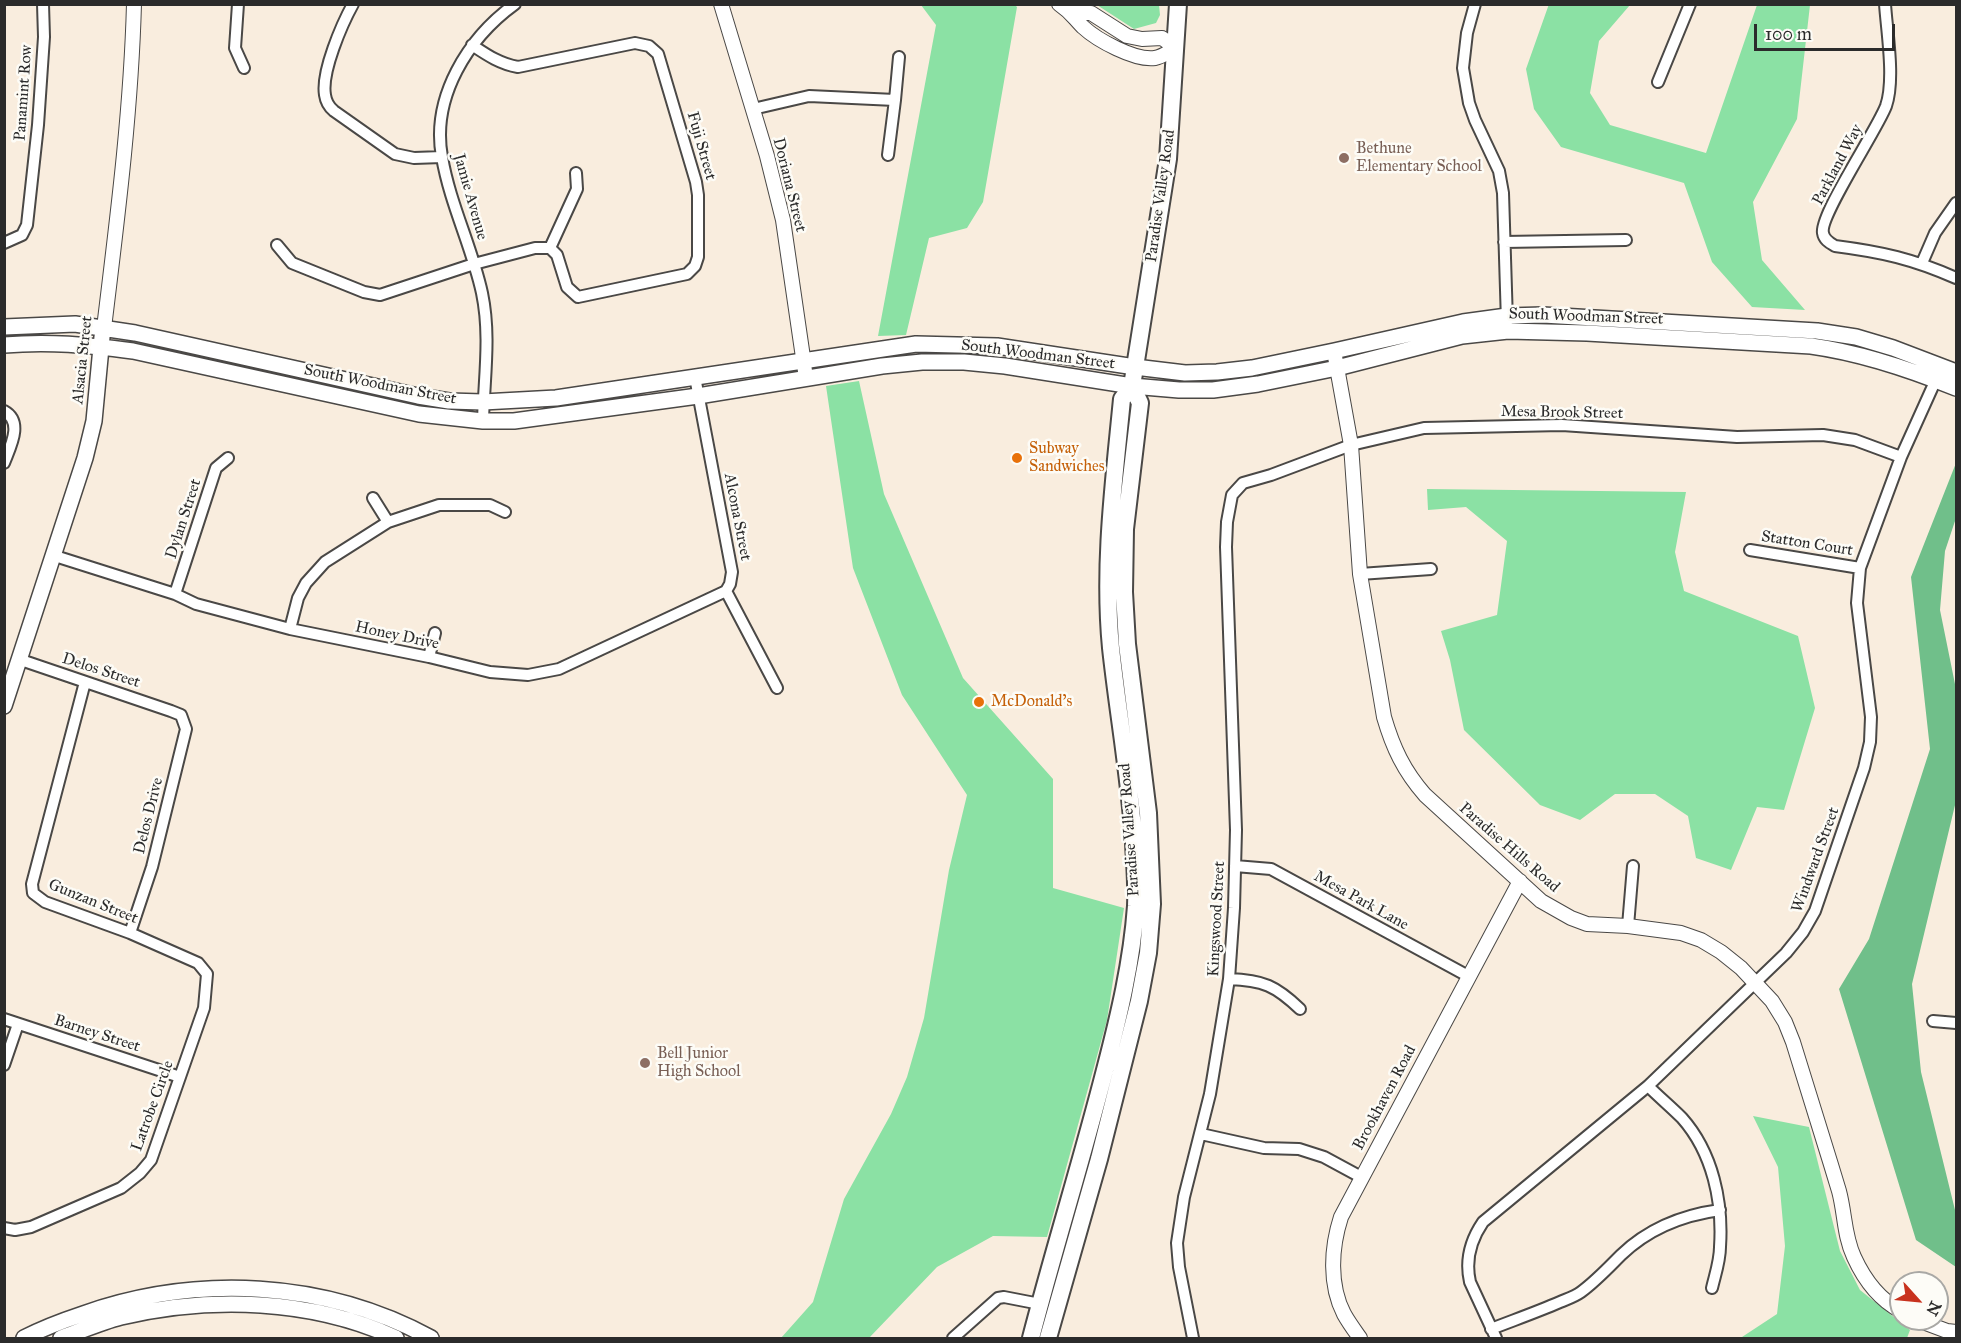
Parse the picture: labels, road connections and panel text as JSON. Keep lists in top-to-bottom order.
{
  "streets": {
    "main road": ["Paradise Valley Road", "South Woodman Street", "Alsacia Street"],
    "street": [
      "Panamint Row",
      "Fuji Street",
      "Parkland Way",
      "Doriana Street",
      "Jamie Avenue",
      "Mesa Brook Street",
      "Alcona Street",
      "Dylan Street",
      "Statton Court",
      "Honey Drive",
      "Delos Street",
      "Delos Drive",
      "Paradise Hills Road",
      "Windward Street",
      "Mesa Park Lane",
      "Gunzan Street",
      "Kingswood Street",
      "Barney Street",
      "Brookhaven Road",
      "Latrobe Circle"
    ]
  },
  "crossings": [
    ["Fuji Street", "Jamie Avenue"],
    ["Doriana Street", "South Woodman Street"],
    ["Paradise Valley Road", "South Woodman Street"],
    ["Jamie Avenue", "South Woodman Street"],
    ["South Woodman Street", "Alsacia Street"],
    ["South Woodman Street", "Alcona Street"],
    ["South Woodman Street", "Paradise Hills Road"],
    ["South Woodman Street", "Windward Street"],
    ["Alsacia Street", "Honey Drive"],
    ["Alsacia Street", "Delos Street"],
    ["Mesa Brook Street", "Paradise Hills Road"],
    ["Mesa Brook Street", "Windward Street"],
    ["Mesa Brook Street", "Kingswood Street"],
    ["Alcona Street", "Honey Drive"],
    ["Dylan Street", "Honey Drive"],
    ["Statton Court", "Windward Street"],
    ["Delos Street", "Delos Drive"],
    ["Delos Street", "Gunzan Street"],
    ["Delos Drive", "Gunzan Street"],
    ["Paradise Hills Road", "Windward Street"],
    ["Paradise Hills Road", "Brookhaven Road"],
    ["Mesa Park Lane", "Kingswood Street"],
    ["Mesa Park Lane", "Brookhaven Road"],
    ["Gunzan Street", "Latrobe Circle"],
    ["Barney Street", "Latrobe Circle"]
  ],
  "places": [
    "Bethune Elementary School",
    "Subway Sandwiches",
    "McDonald's",
    "Bell Junior High School"
  ],
  "scale_bar": "100 m",
  "north": "bottom right"
}
